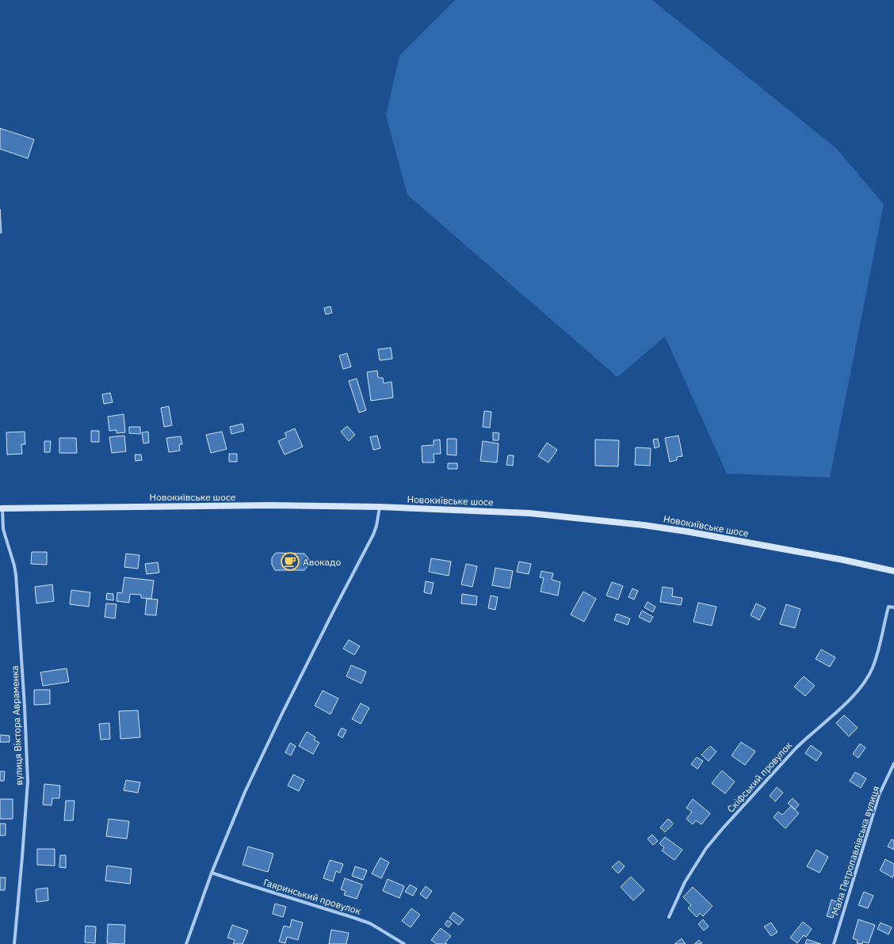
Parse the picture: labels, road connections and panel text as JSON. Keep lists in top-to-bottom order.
{
  "streets": {
    "main road": ["Новокиївське шосе"],
    "street": [
      "вулиця Віктора Авраменка",
      "Скіфський провулок",
      "Мала Петропавлівська вулиця",
      "Гаяринський провулок"
    ]
  },
  "crossings": [
    ["Новокиївське шосе", "вулиця Віктора Авраменка"]
  ],
  "places": {
    "cafe": ["Авокадо"]
  }
}
